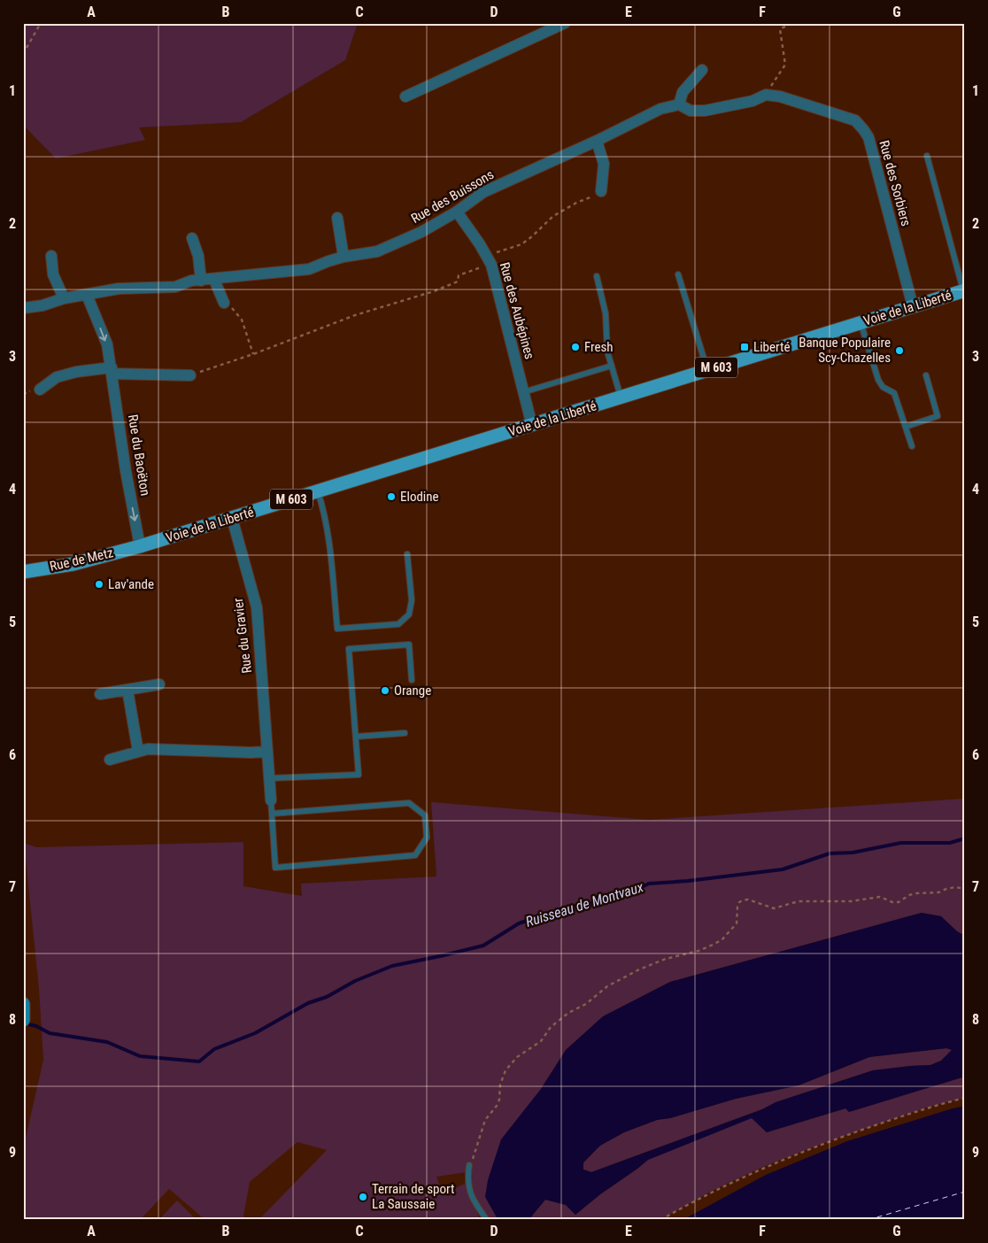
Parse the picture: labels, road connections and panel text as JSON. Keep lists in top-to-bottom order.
{
  "streets": {
    "main road": ["Voie de la Liberté", "M 603", "Rue de Metz"],
    "street": [
      "Rue des Sorbiers",
      "Rue des Buissons",
      "Rue des Aubépines",
      "Rue du Baoëton",
      "Rue du Gravier"
    ]
  },
  "crossings": [
    ["Rue des Sorbiers", "Voie de la Liberté"],
    ["Rue des Buissons", "Rue des Aubépines"],
    ["Rue des Buissons", "Rue du Baoëton"],
    ["Voie de la Liberté", "Rue des Aubépines"],
    ["Voie de la Liberté", "Rue du Baoëton"],
    ["Voie de la Liberté", "Rue de Metz"],
    ["Voie de la Liberté", "Rue du Gravier"],
    ["Rue du Baoëton", "Rue de Metz"]
  ],
  "one_way": ["Rue du Baoëton"],
  "water": ["Ruisseau de Montvaux"],
  "places": {
    "other": [
      "Fresh",
      "Banque Populaire Scy-Chazelles",
      "Elodine",
      "Lav'ande",
      "Orange",
      "Terrain de sport La Saussaie"
    ],
    "transit": ["Liberté"]
  },
  "grid": {
    "columns": [
      "A",
      "B",
      "C",
      "D",
      "E",
      "F",
      "G"
    ],
    "rows": [
      "1",
      "2",
      "3",
      "4",
      "5",
      "6",
      "7",
      "8",
      "9"
    ]
  }
}
